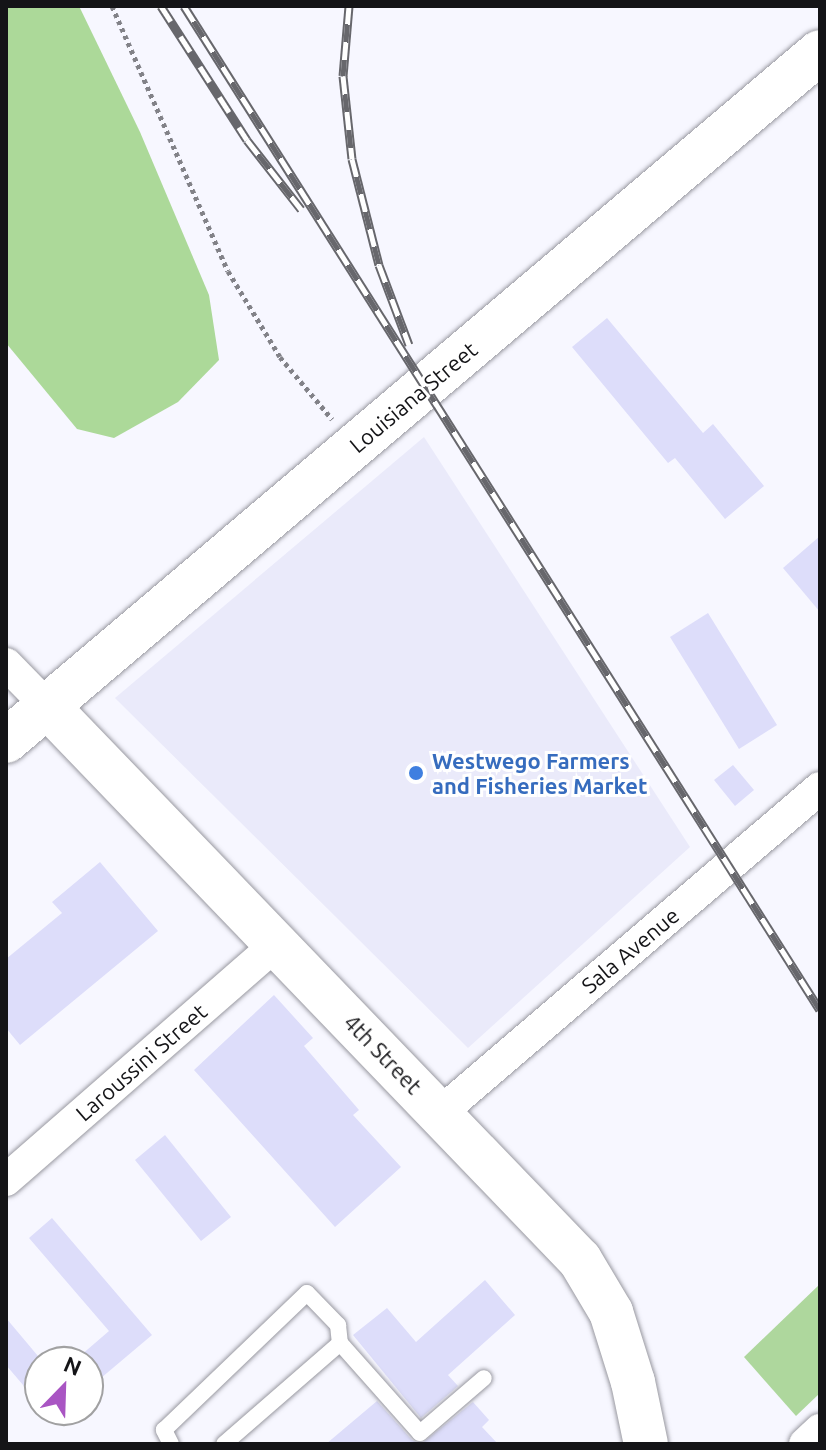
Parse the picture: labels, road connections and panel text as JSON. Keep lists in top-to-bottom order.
{
  "streets": {
    "main road": ["Louisiana Street", "4th Street"],
    "street": ["Sala Avenue", "Laroussini Street"]
  },
  "crossings": [
    ["Louisiana Street", "4th Street"],
    ["Sala Avenue", "4th Street"],
    ["4th Street", "Laroussini Street"]
  ],
  "places": ["Westwego Farmers and Fisheries Market"],
  "north": "top right"
}
